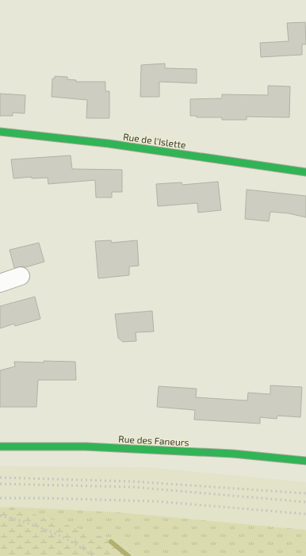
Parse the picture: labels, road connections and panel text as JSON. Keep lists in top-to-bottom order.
{
  "streets": {
    "street": ["Rue de l'Islette", "Rue des Faneurs"]
  }
}
